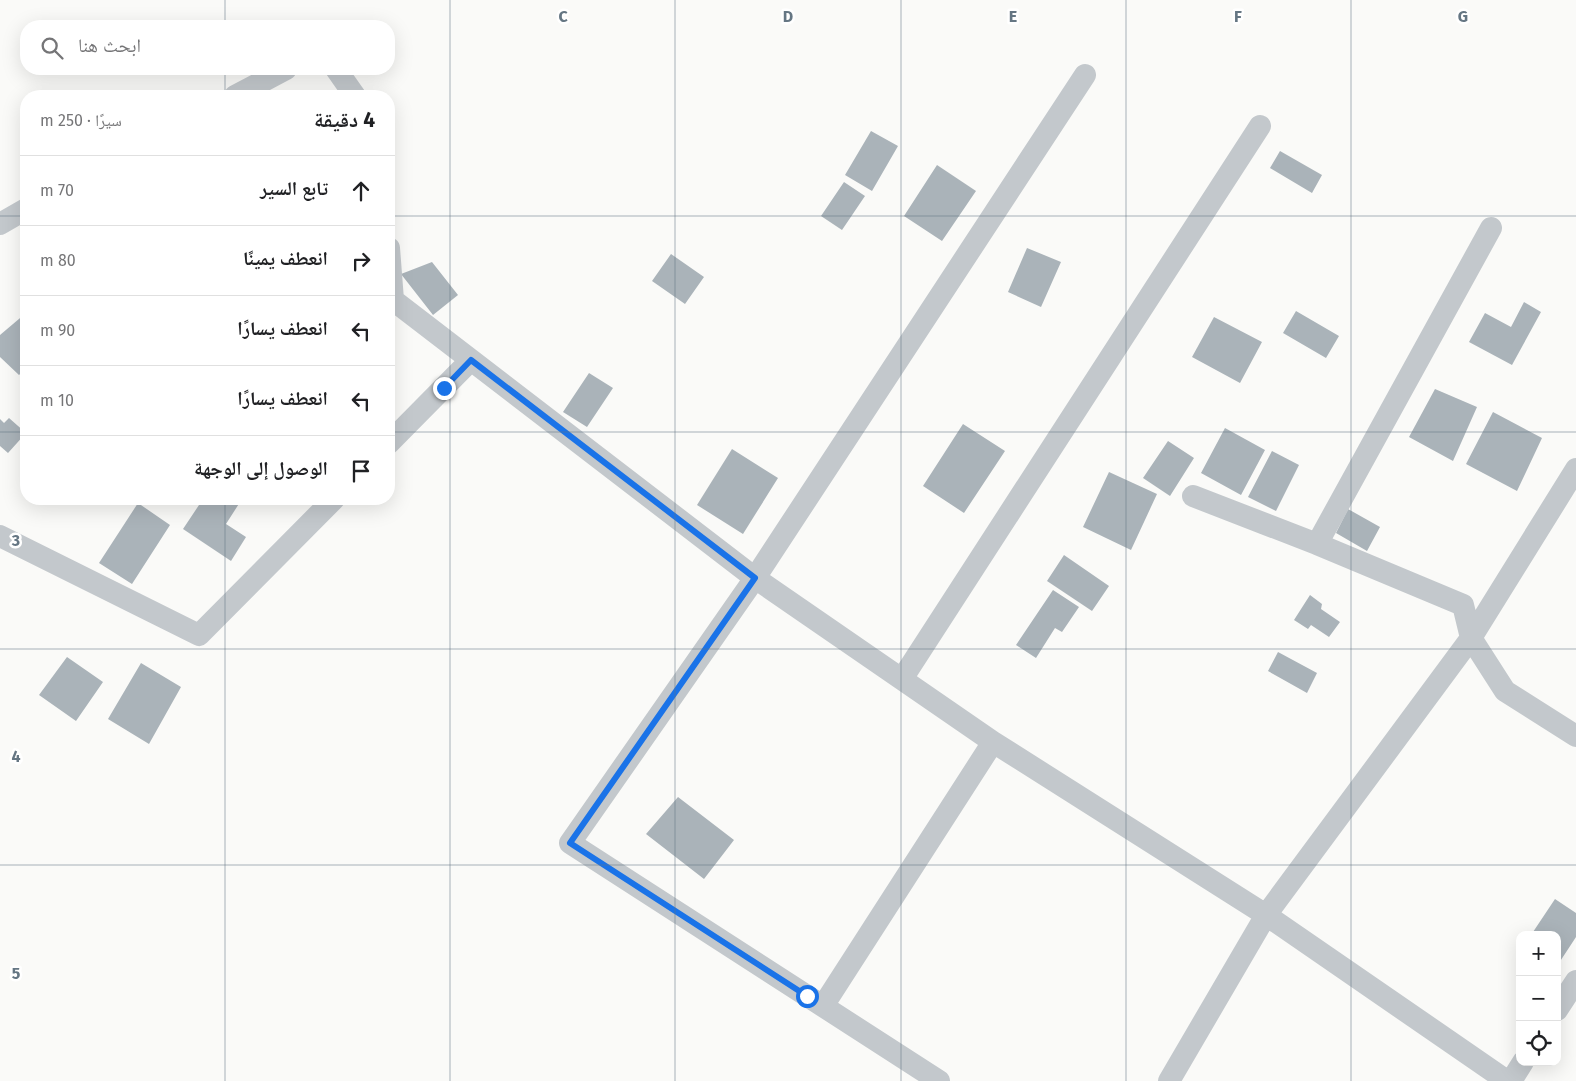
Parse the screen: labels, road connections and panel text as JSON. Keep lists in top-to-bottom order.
{
  "page": {
    "search": "ابحث هنا",
    "heading": ["4 دقيقة", "سيرًا · 250 m"],
    "list": [
      ["تابع السير", "70 m"],
      ["انعطف يمينًا", "80 m"],
      ["انعطف يسارًا", "90 m"],
      ["انعطف يسارًا", "10 m"],
      "الوصول إلى الوجهة"
    ],
    "map_buttons": ["+", "−"]
  },
  "grid": {
    "columns": [
      "C",
      "D",
      "E",
      "F",
      "G"
    ],
    "rows": ["3", "4", "5"]
  }
}
